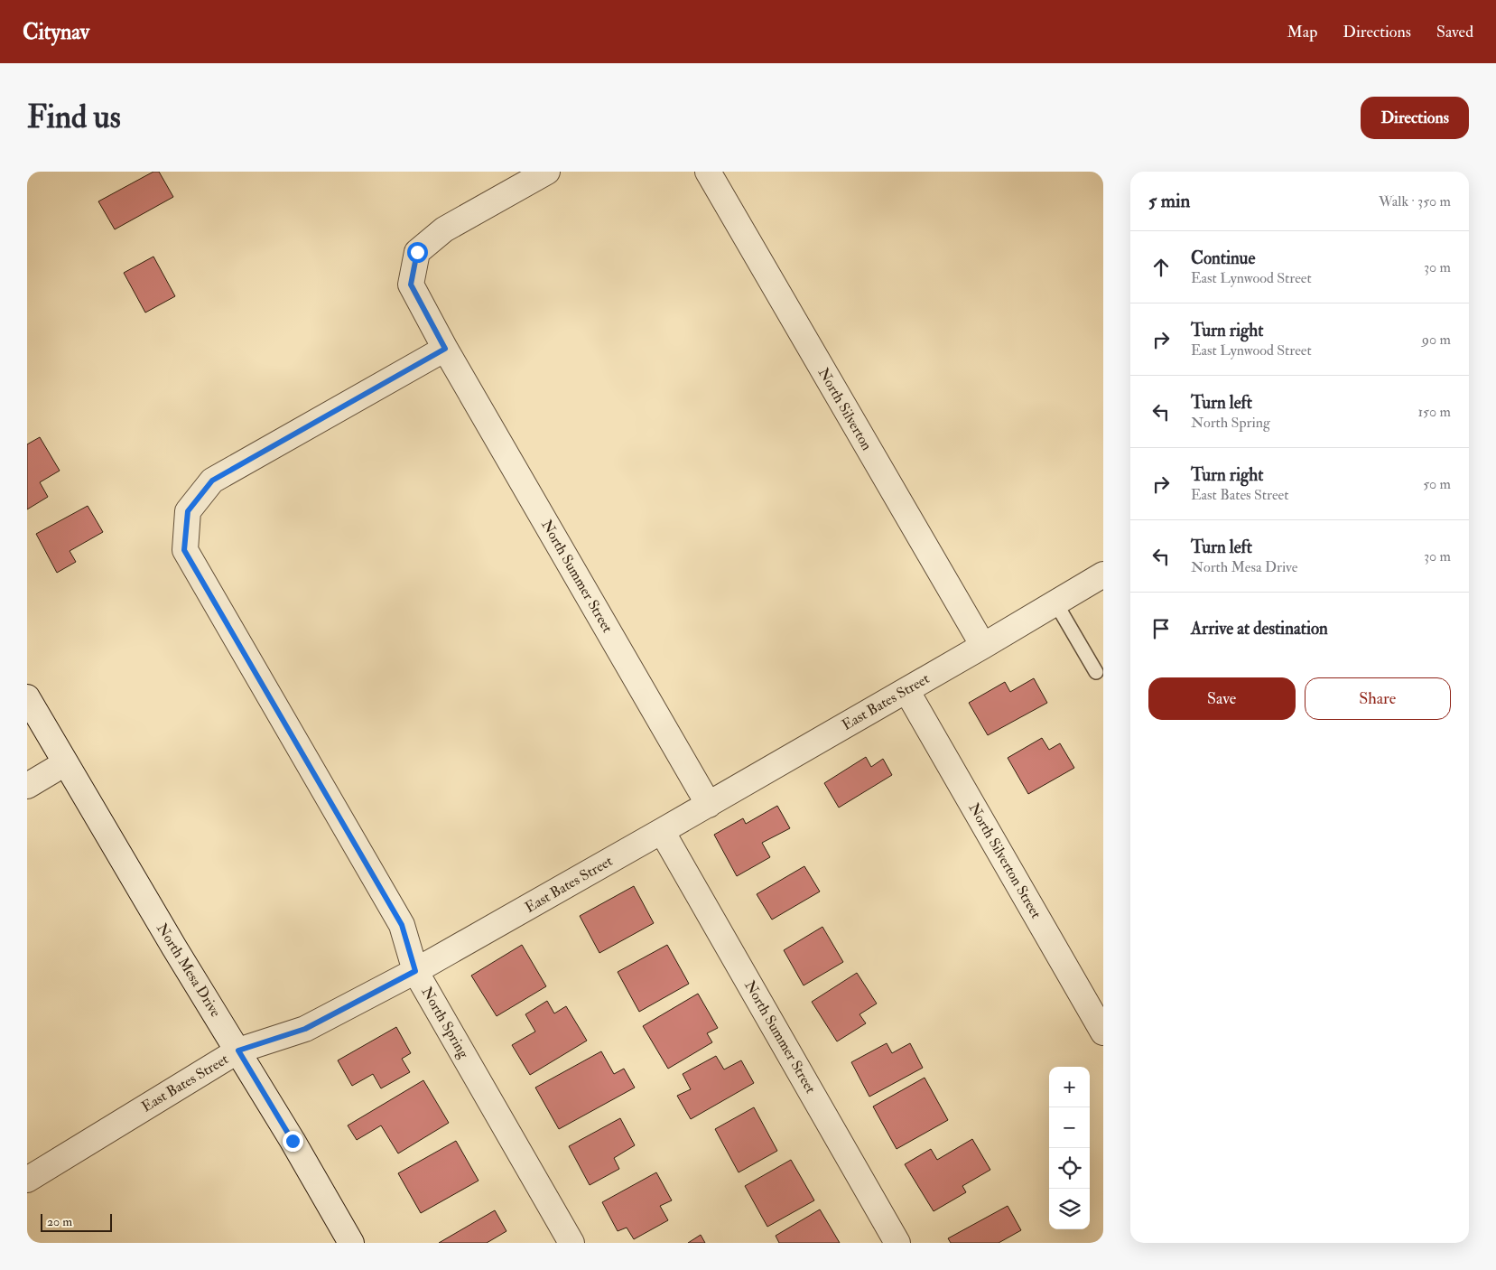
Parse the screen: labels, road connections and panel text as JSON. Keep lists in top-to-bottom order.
{
  "streets": {
    "street": [
      "North Silverton",
      "North Summer Street",
      "East Bates Street",
      "North Silverton Street",
      "North Mesa Drive",
      "North Spring"
    ]
  },
  "crossings": [
    ["North Silverton", "East Bates Street"],
    ["North Summer Street", "East Bates Street"],
    ["North Summer Street", "North Spring"],
    ["East Bates Street", "North Silverton Street"],
    ["East Bates Street", "North Mesa Drive"],
    ["East Bates Street", "North Spring"]
  ],
  "scale_bar": "20 m",
  "page": {
    "header": "Citynav",
    "nav": ["Map", "Directions", "Saved"],
    "buttons": [
      "Directions",
      ["Save", "Share"]
    ],
    "title": "Find us",
    "heading": ["5 min", "Walk · 350 m"],
    "list": [
      ["Continue", "East Lynwood Street", "30 m"],
      ["Turn right", "East Lynwood Street", "90 m"],
      ["Turn left", "North Spring", "150 m"],
      ["Turn right", "East Bates Street", "50 m"],
      ["Turn left", "North Mesa Drive", "30 m"],
      "Arrive at destination"
    ],
    "map_buttons": ["+", "−"],
    "scale": "20 m"
  }
}
